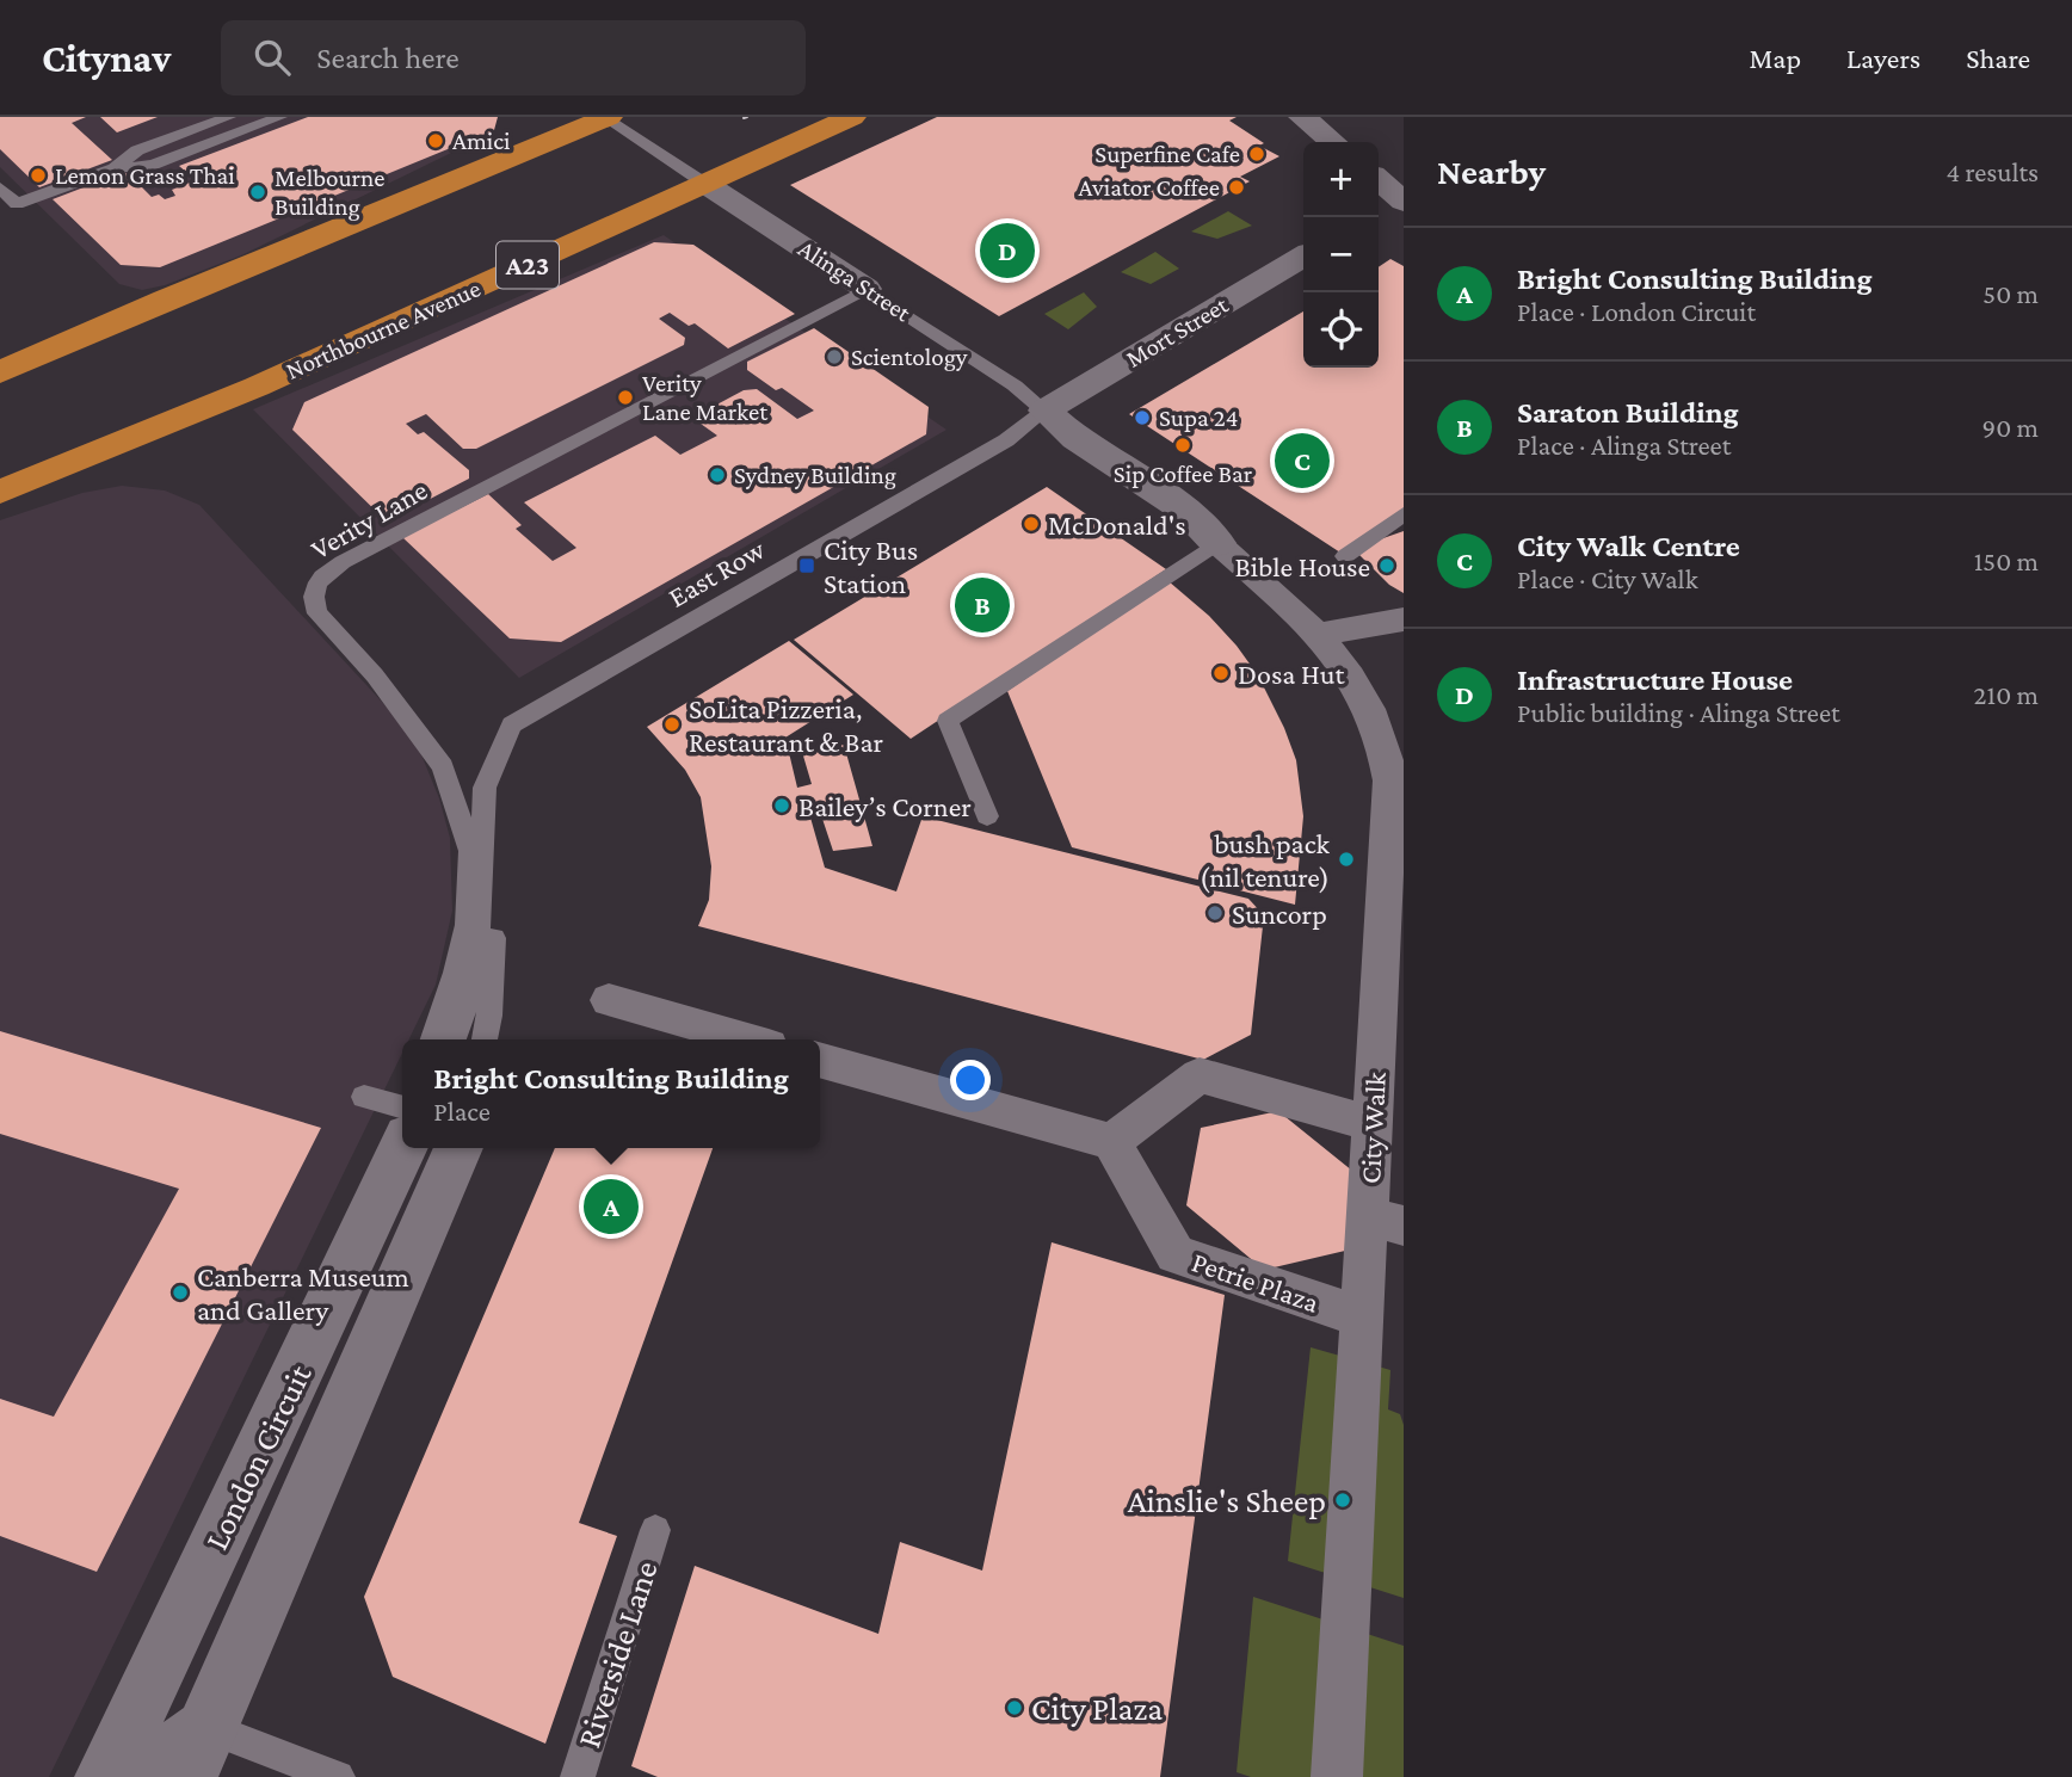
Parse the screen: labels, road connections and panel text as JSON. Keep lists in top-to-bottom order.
{
  "streets": {
    "highway": ["A23", "Northbourne Avenue"],
    "street": [
      "Alinga Street",
      "Mort Street",
      "City Walk",
      "Petrie Plaza",
      "London Circuit"
    ],
    "lane": ["Verity Lane", "East Row", "Riverside Lane"]
  },
  "crossings": [
    ["Alinga Street", "Northbourne Avenue"],
    ["Alinga Street", "Mort Street"],
    ["Alinga Street", "Verity Lane"],
    ["Alinga Street", "East Row"],
    ["Alinga Street", "City Walk"],
    ["Mort Street", "East Row"],
    ["City Walk", "Petrie Plaza"]
  ],
  "places": {
    "other": [
      "Amici",
      "Superfine Cafe",
      "Lemon Grass Thai",
      "Aviator Coffee",
      "Melbourne Building",
      "Scientology",
      "Verity Lane Market",
      "Supa 24",
      "Sip Coffee Bar",
      "Sydney Building",
      "McDonald's",
      "Bible House",
      "Dosa Hut",
      "SoLita Pizzeria, Restaurant & Bar",
      "Bailey’s Corner",
      "bush pack (nil tenure)",
      "Suncorp",
      "Canberra Museum and Gallery",
      "Ainslie's Sheep",
      "City Plaza"
    ],
    "transit": ["City Bus Station"]
  },
  "page": {
    "header": "Citynav",
    "search": "Search here",
    "nav": ["Map", "Layers", "Share"],
    "heading": ["Nearby", "4 results"],
    "map_buttons": ["+", "−"],
    "pins": [
      "D",
      "C",
      "B",
      "A"
    ],
    "list": [
      {
        "mark": "A",
        "name": "Bright Consulting Building",
        "note": "Place · London Circuit",
        "value": "50 m"
      },
      {
        "mark": "B",
        "name": "Saraton Building",
        "note": "Place · Alinga Street",
        "value": "90 m"
      },
      {
        "mark": "C",
        "name": "City Walk Centre",
        "note": "Place · City Walk",
        "value": "150 m"
      },
      {
        "mark": "D",
        "name": "Infrastructure House",
        "note": "Public building · Alinga Street",
        "value": "210 m"
      }
    ],
    "popup": ["Bright Consulting Building", "Place"]
  }
}
